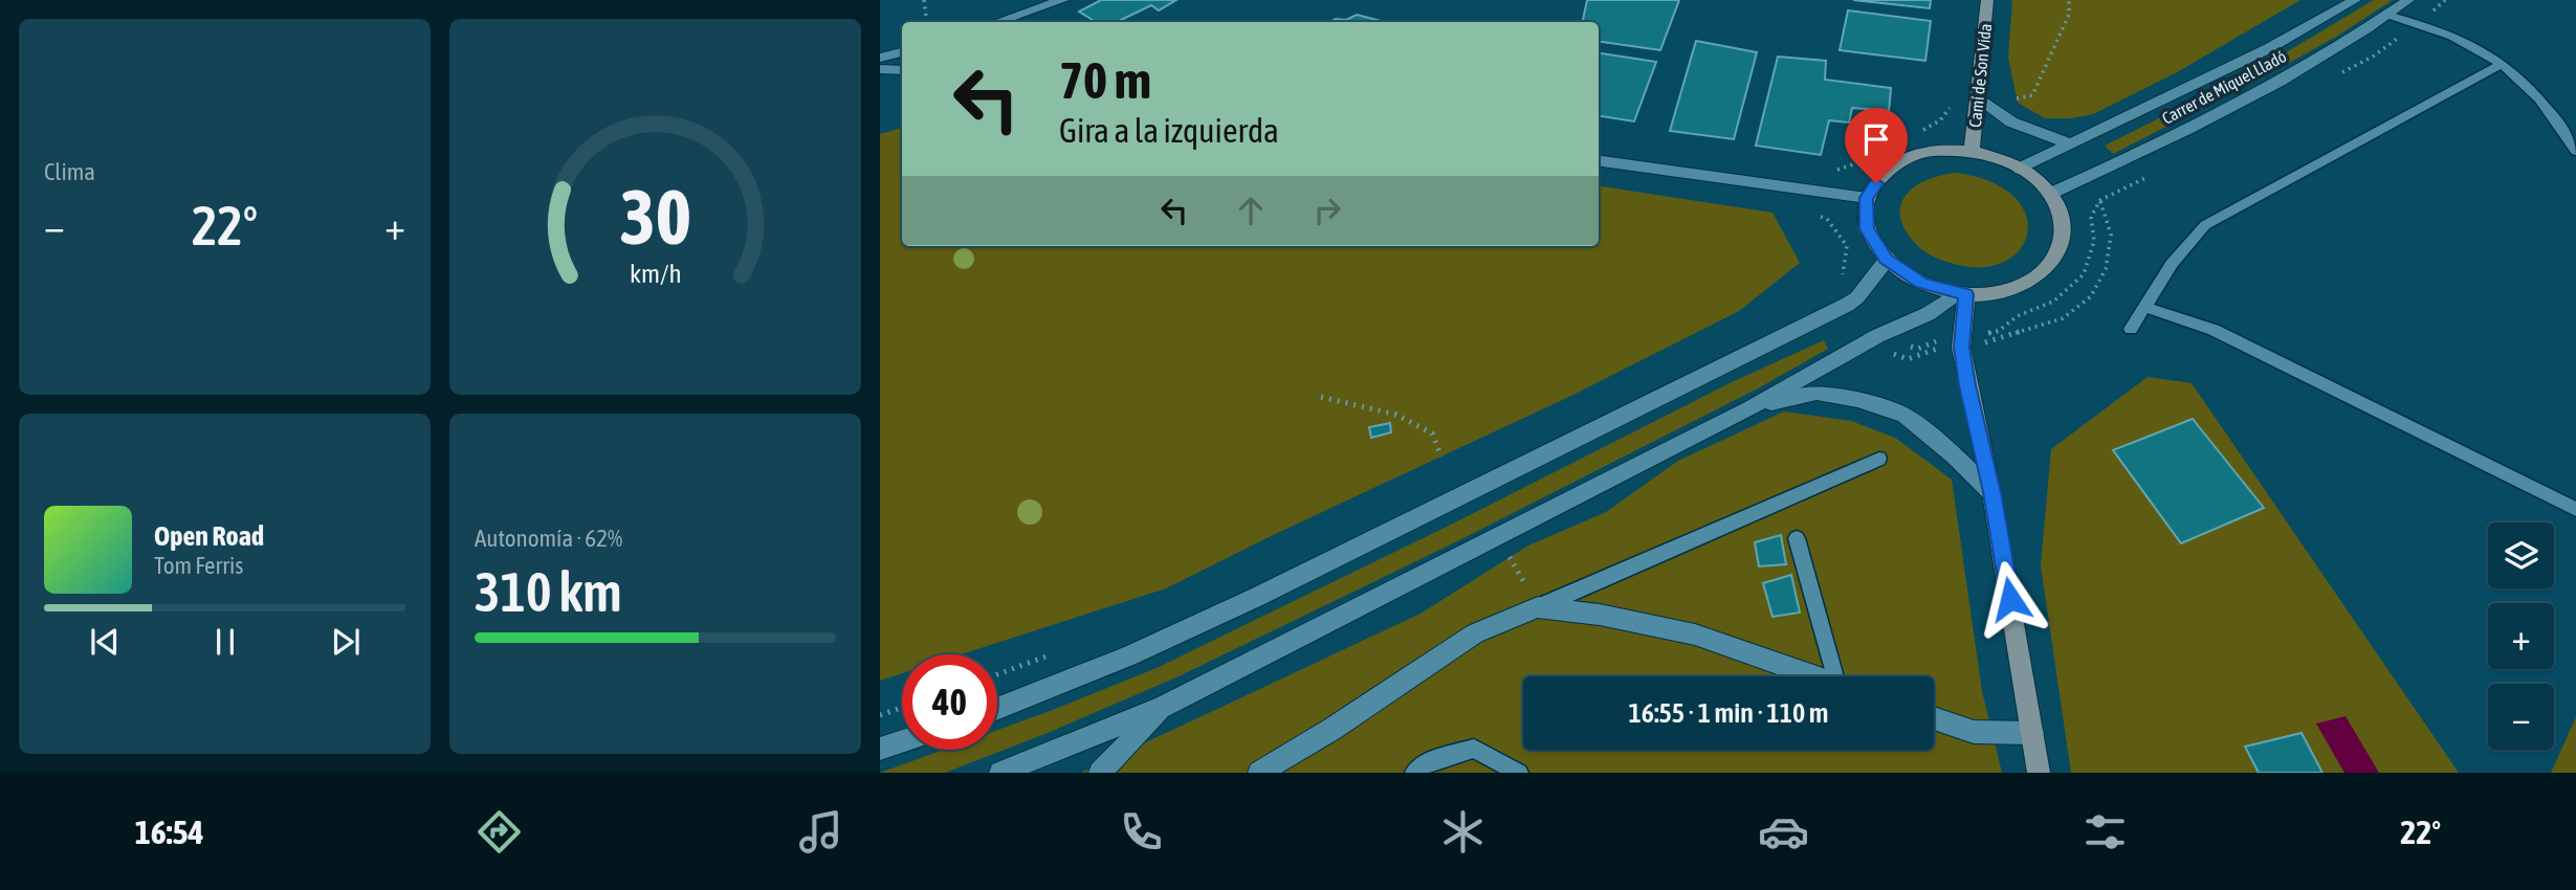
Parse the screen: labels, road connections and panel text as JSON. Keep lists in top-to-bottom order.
{
  "streets": {
    "street": ["Camí de Son Vida", "Carrer de Miquel Lladó"]
  },
  "crossings": [
    ["Camí de Son Vida", "Carrer de Miquel Lladó"]
  ],
  "page": {
    "tile": [
      "Clima",
      ["Autonomía · 62%", "310 km"]
    ],
    "turn": ["70 m", "Gira a la izquierda"],
    "heat": ["−", "22°", "+"],
    "song": ["Open Road", "Tom Ferris"],
    "map_buttons": ["+", "−"],
    "limit": "40",
    "trip": "16:55 · 1 min · 110 m",
    "tabs": ["16:54", "22°"],
    "gauge": ["30", "km/h"]
  }
}
